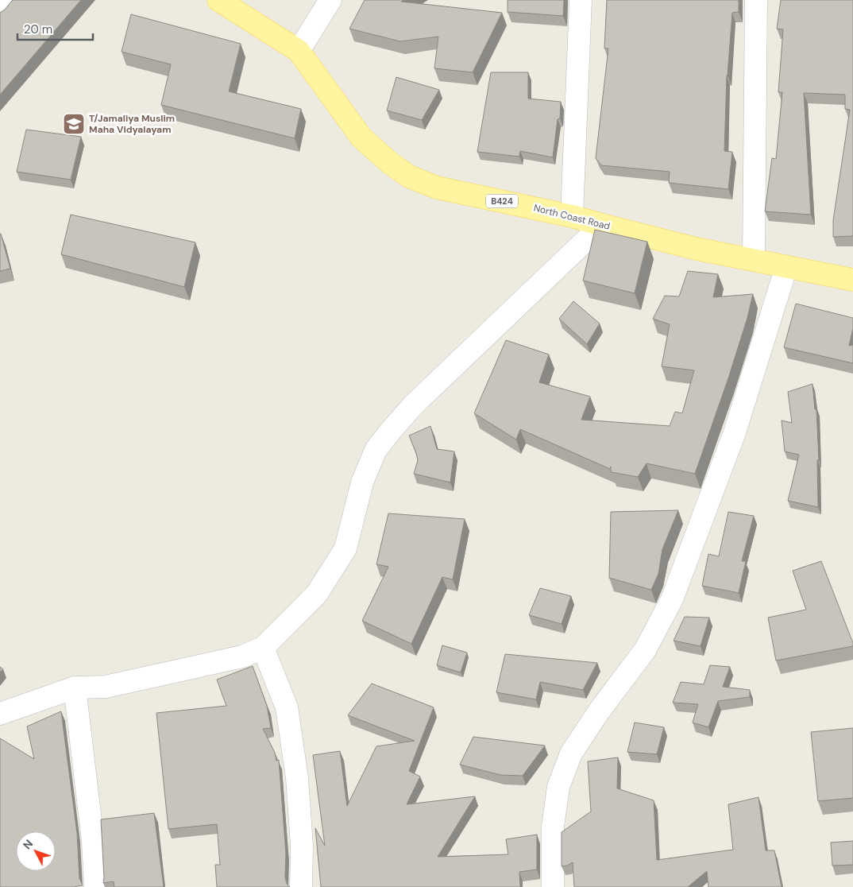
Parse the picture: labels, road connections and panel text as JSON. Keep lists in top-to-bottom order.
{
  "streets": {
    "main road": ["B424", "North Coast Road"]
  },
  "places": {
    "school or university": ["T/Jamaliya Muslim Maha Vidyalayam"]
  },
  "scale_bar": "20 m",
  "north": "top left"
}
